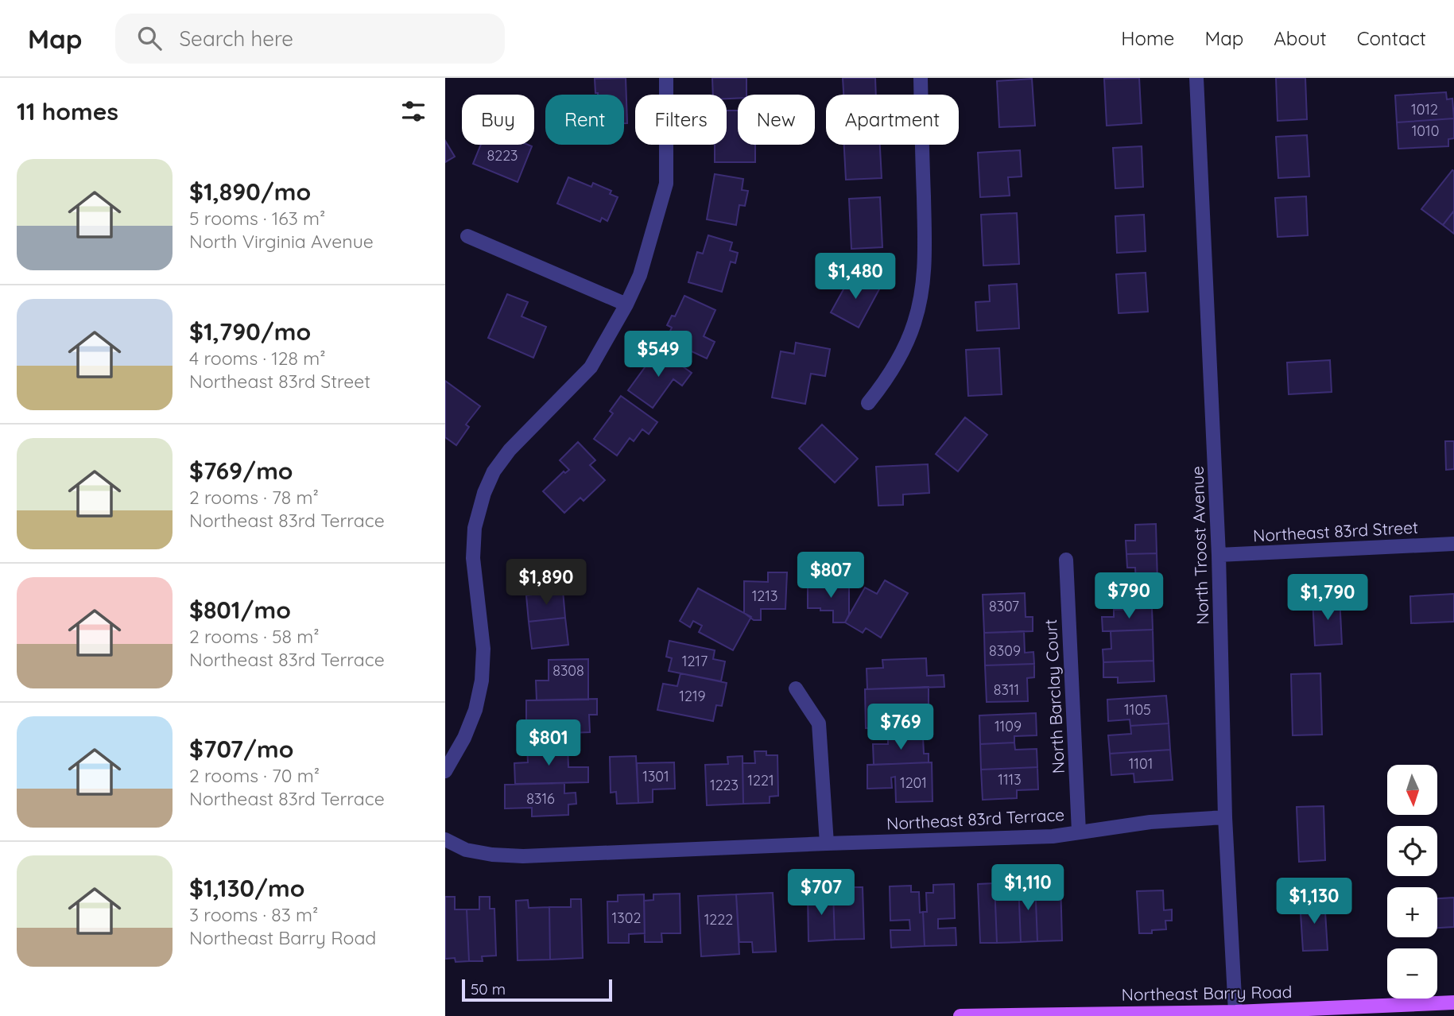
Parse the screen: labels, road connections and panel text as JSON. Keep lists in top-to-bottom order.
{
  "streets": {
    "main road": ["Northeast Barry Road"],
    "street": [
      "Northeast 83rd Street",
      "North Troost Avenue",
      "North Barclay Court",
      "Northeast 83rd Terrace"
    ]
  },
  "crossings": [
    ["Northeast 83rd Street", "North Troost Avenue"],
    ["North Troost Avenue", "Northeast 83rd Terrace"],
    ["North Troost Avenue", "Northeast Barry Road"],
    ["North Barclay Court", "Northeast 83rd Terrace"]
  ],
  "house_numbers": [
    "1012",
    "1010",
    "8223",
    "1213",
    "8307",
    "8309",
    "1217",
    "8308",
    "8311",
    "1219",
    "1105",
    "1109",
    "1101",
    "1301",
    "1113",
    "1221",
    "1201",
    "1223",
    "8316",
    "1302",
    "1222"
  ],
  "scale_bar": "50 m",
  "north": "bottom",
  "page": {
    "header": "Map",
    "search": "Search here",
    "nav": [
      "Home",
      "Map",
      "About",
      "Contact"
    ],
    "heading": "11 homes",
    "chip": [
      "Buy",
      "Rent",
      "Filters",
      "New",
      "Apartment"
    ],
    "list": [
      {
        "name": "$1,890/mo",
        "note": "5 rooms · 163 m² · North Virginia Avenue"
      },
      {
        "name": "$1,790/mo",
        "note": "4 rooms · 128 m² · Northeast 83rd Street"
      },
      {
        "name": "$769/mo",
        "note": "2 rooms · 78 m² · Northeast 83rd Terrace"
      },
      {
        "name": "$801/mo",
        "note": "2 rooms · 58 m² · Northeast 83rd Terrace"
      },
      {
        "name": "$707/mo",
        "note": "2 rooms · 70 m² · Northeast 83rd Terrace"
      },
      {
        "name": "$1,130/mo",
        "note": "3 rooms · 83 m² · Northeast Barry Road"
      }
    ],
    "price": [
      "$1,480",
      "$549",
      "$807",
      "$1,890",
      "$790",
      "$1,790",
      "$769",
      "$801",
      "$1,110",
      "$707",
      "$1,130"
    ],
    "map_buttons": ["+", "−"],
    "scale": "50 m"
  }
}
